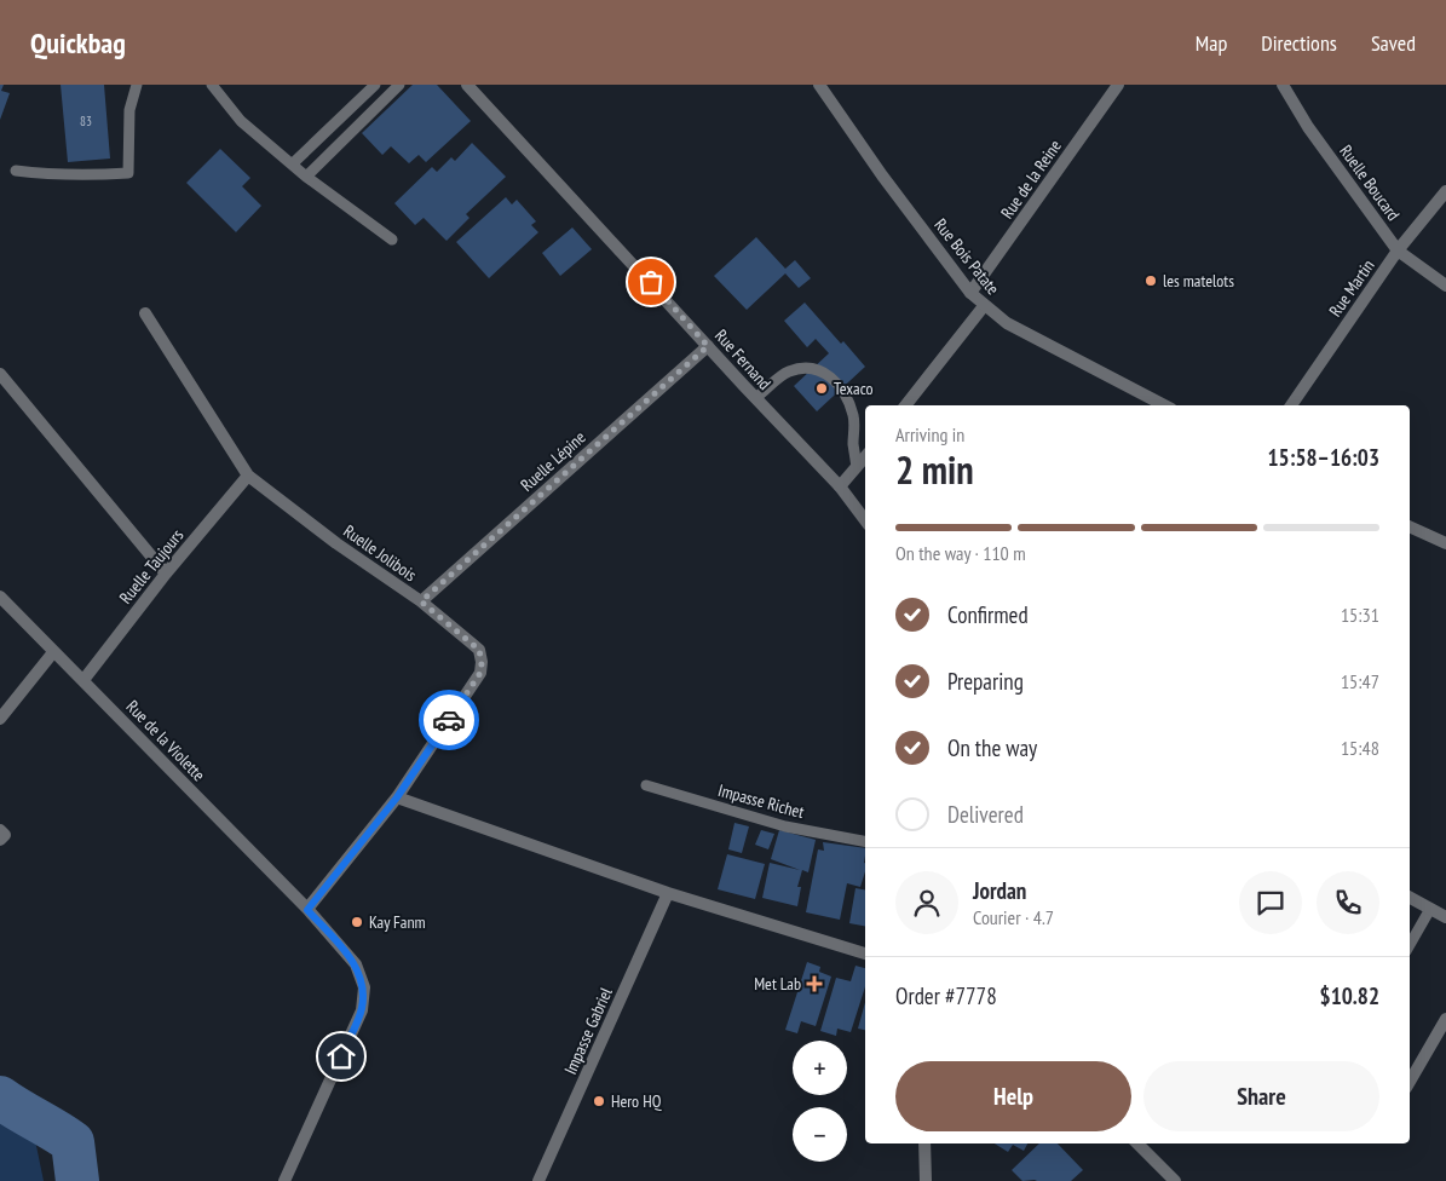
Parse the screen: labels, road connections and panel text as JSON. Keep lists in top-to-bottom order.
{
  "streets": {
    "street": [
      "Rue de la Reine",
      "Ruelle Boucard",
      "Rue Bois Patate",
      "Rue Martin",
      "Rue Fernand",
      "Ruelle Lépine",
      "Ruelle Jolibois",
      "Ruelle Taujours",
      "Rue de la Violette",
      "Impasse Gabriel"
    ],
    "lane": ["Impasse Richet"]
  },
  "crossings": [
    ["Rue de la Reine", "Rue Bois Patate"],
    ["Ruelle Boucard", "Rue Martin"],
    ["Rue Fernand", "Ruelle Lépine"],
    ["Ruelle Lépine", "Ruelle Jolibois"],
    ["Ruelle Jolibois", "Ruelle Taujours"],
    ["Ruelle Jolibois", "Rue de la Violette"],
    ["Ruelle Taujours", "Rue de la Violette"]
  ],
  "places": {
    "other": [
      "les matelots",
      "Texaco",
      "Kay Fanm",
      "Hero HQ"
    ],
    "health": ["Met Lab"]
  },
  "house_numbers": ["83"],
  "page": {
    "header": "Quickbag",
    "nav": ["Map", "Directions", "Saved"],
    "heading": ["2 min", "Arriving in", "15:58–16:03"],
    "panel": [
      "Jordan",
      "Courier · 4.7",
      "Order #7778",
      "$10.82"
    ],
    "bar": "On the way · 110 m",
    "list": [
      ["Confirmed", "15:31"],
      ["Preparing", "15:47"],
      ["On the way", "15:48"],
      "Delivered"
    ],
    "map_buttons": ["+", "−"],
    "buttons": ["Help", "Share"]
  }
}
